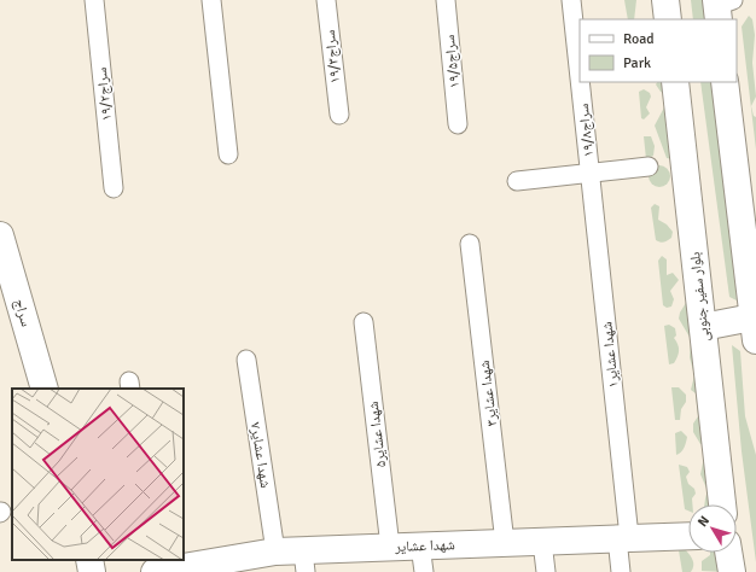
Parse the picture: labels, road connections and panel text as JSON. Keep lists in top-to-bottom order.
{
  "streets": {
    "main road": ["بلوار سفیر جنوبی", "سراج", "شهدا عشایر"],
    "street": [
      "سراج۱۹/۳",
      "سراج۱۹/۵",
      "سراج۱۹/۲",
      "سراج۱۹/۸",
      "شهدا عشایر۱",
      "شهدا عشایر۳",
      "شهدا عشایر۵",
      "شهدا عشایر۷"
    ]
  },
  "crossings": [
    ["سراج۱۹/۸", "شهدا عشایر۱"],
    ["شهدا عشایر۱", "شهدا عشایر"],
    ["شهدا عشایر۳", "شهدا عشایر"],
    ["شهدا عشایر۵", "شهدا عشایر"],
    ["شهدا عشایر۷", "شهدا عشایر"]
  ],
  "legend": ["Road", "Park"],
  "north": "top left"
}
